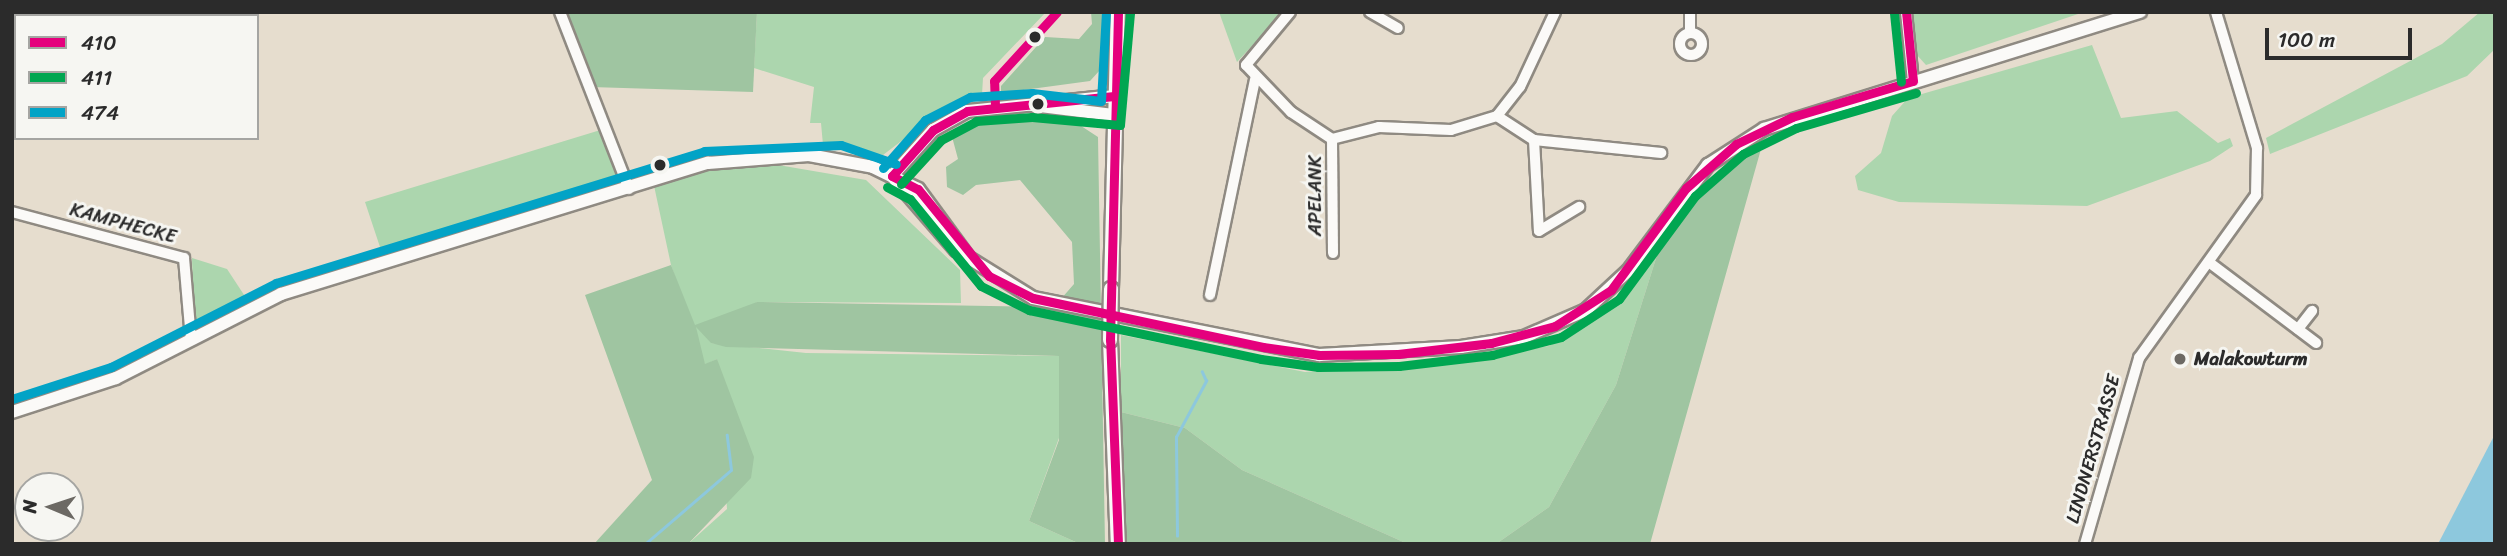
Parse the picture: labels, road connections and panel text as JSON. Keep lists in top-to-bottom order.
{
  "streets": {
    "street": ["APELANK", "KAMPHECKE", "LINDNERSTRASSE"]
  },
  "places": ["Malakowturm"],
  "lines": ["transit line 410", "transit line 474", "transit line 411"],
  "legend": ["410", "411", "474"],
  "scale_bar": "100 m",
  "north": "left"
}
